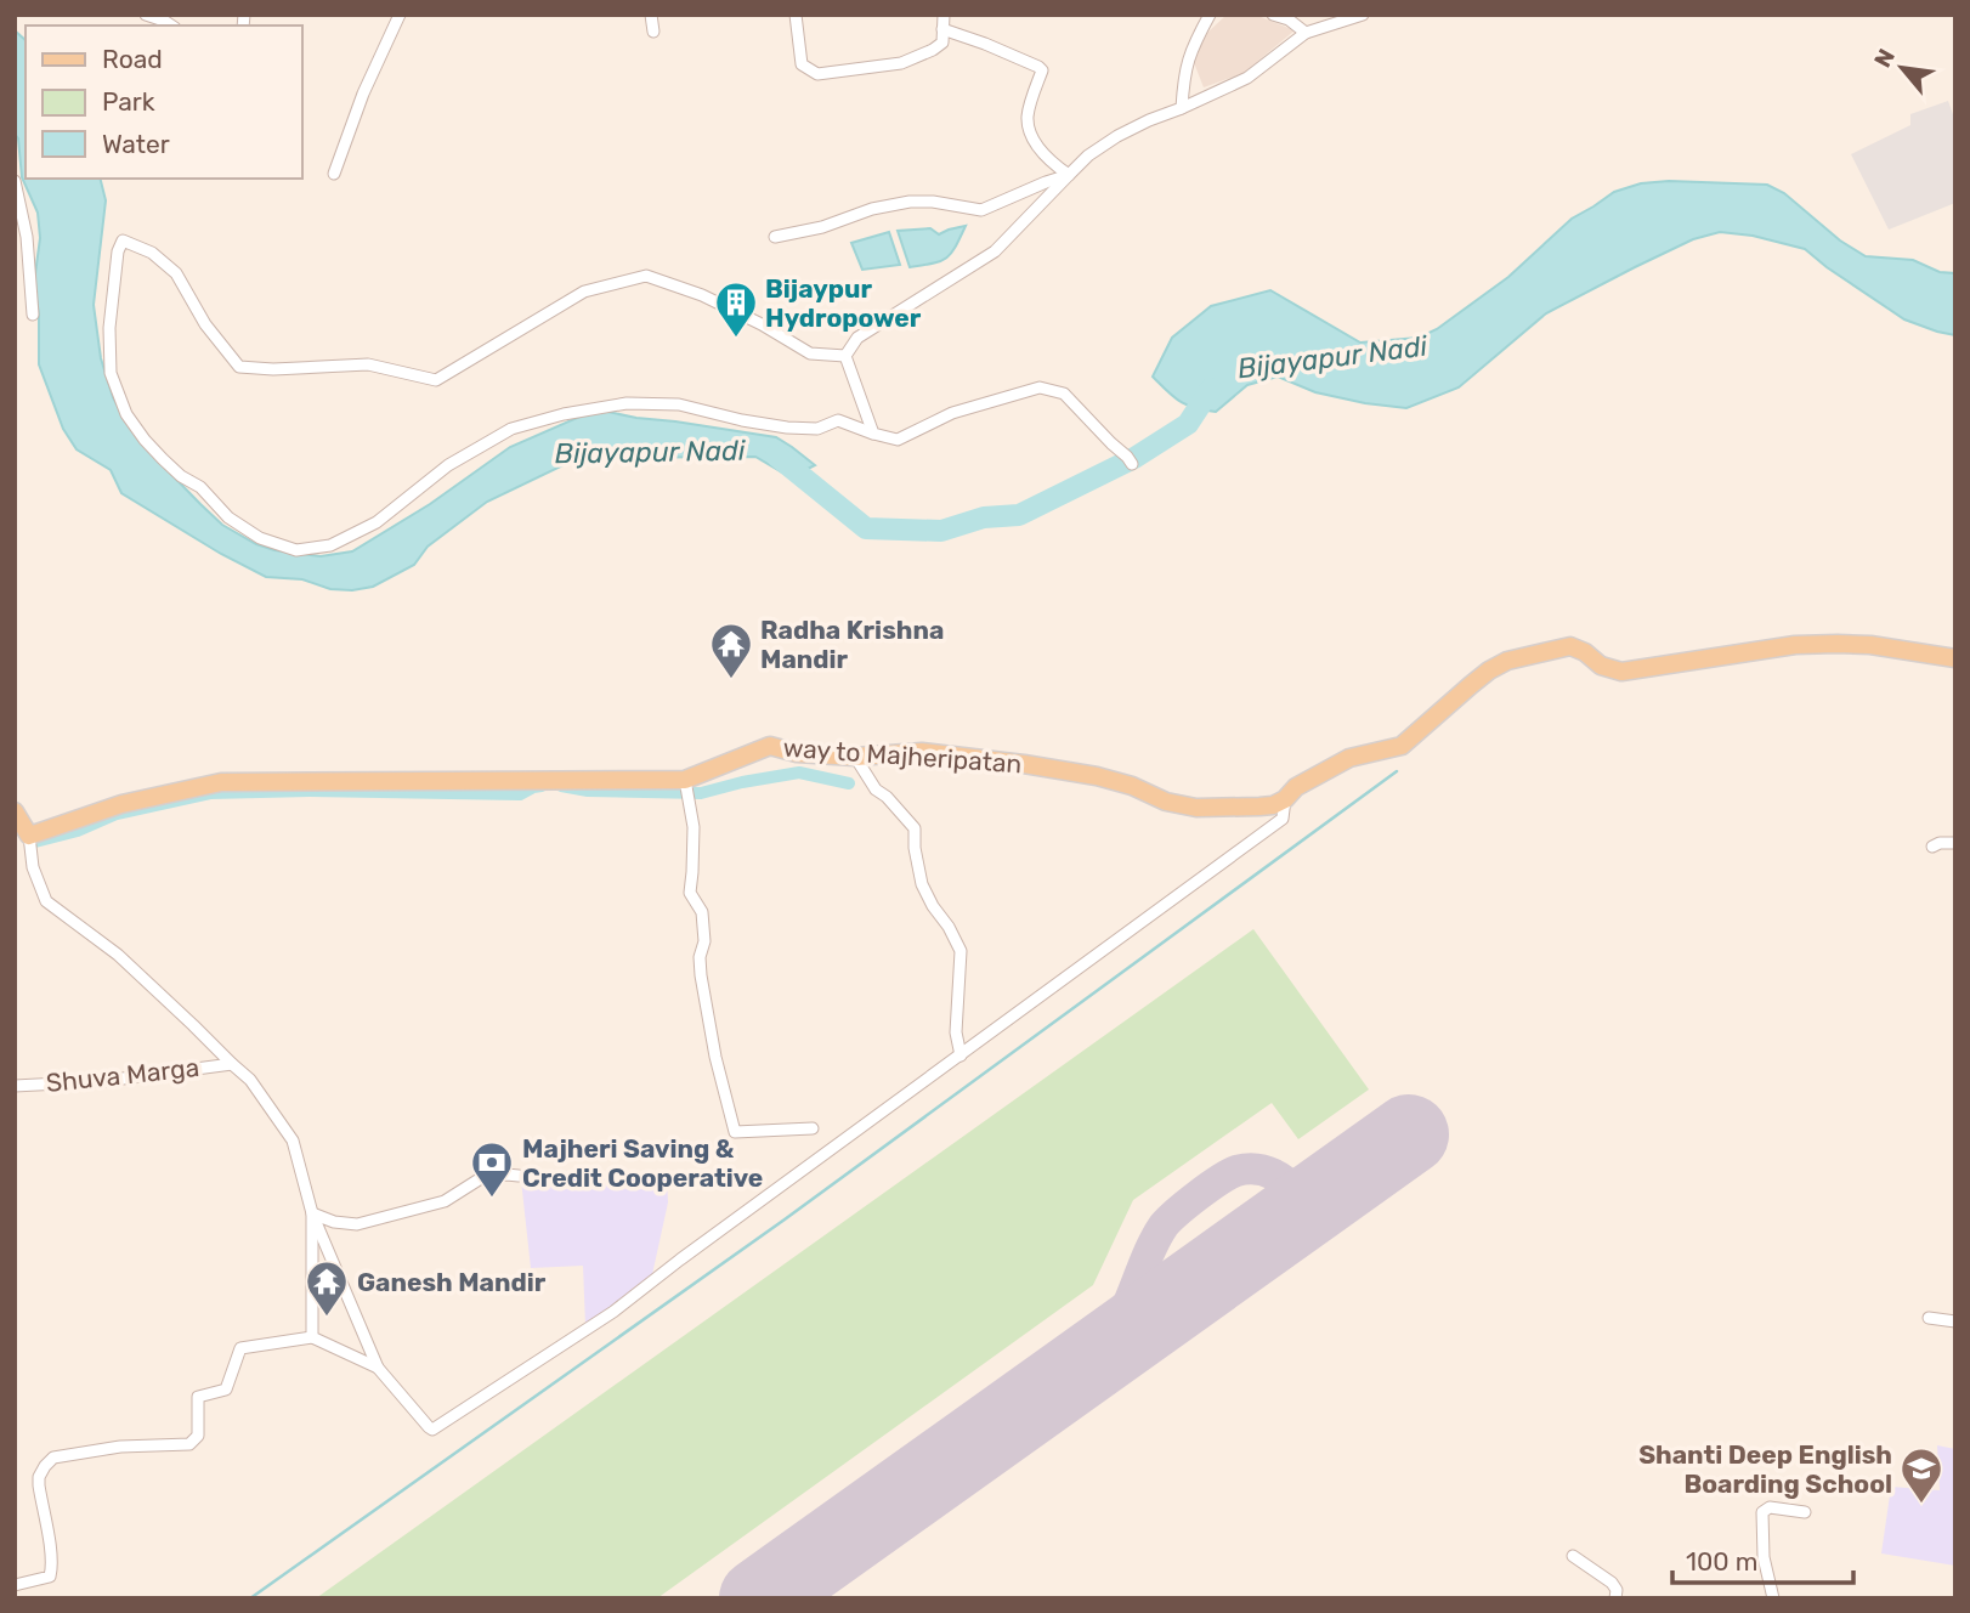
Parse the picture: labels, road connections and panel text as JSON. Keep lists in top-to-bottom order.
{
  "streets": {
    "main road": ["way to Majheripatan"],
    "street": ["Shuva Marga"]
  },
  "water": ["Bijayapur Nadi"],
  "places": {
    "building": ["Bijaypur Hydropower"],
    "temple": ["Radha Krishna Mandir", "Ganesh Mandir"],
    "bank": ["Majheri Saving & Credit Cooperative"],
    "school or university": ["Shanti Deep English Boarding School"]
  },
  "legend": ["Road", "Park", "Water"],
  "scale_bar": "100 m",
  "north": "top left"
}
